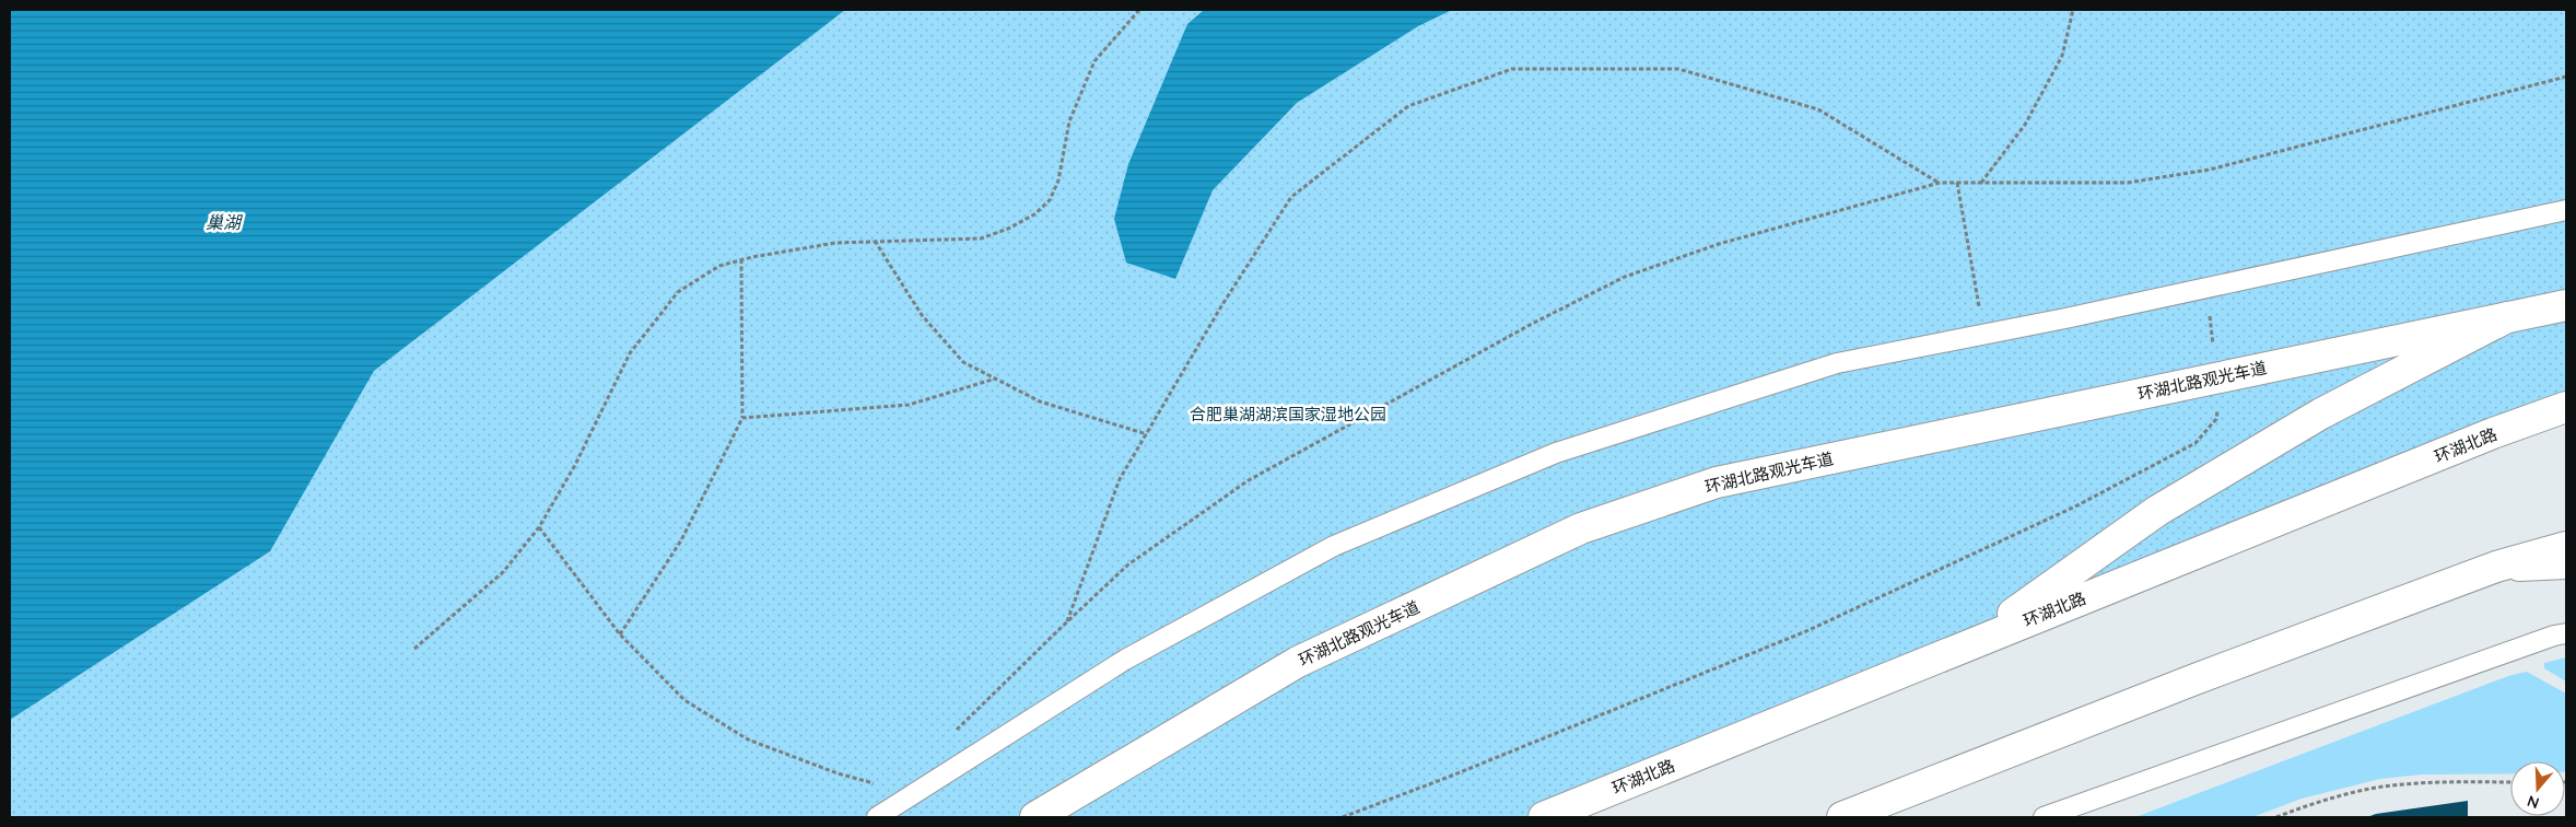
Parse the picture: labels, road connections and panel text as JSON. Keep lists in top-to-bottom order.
{
  "streets": {
    "main road": ["环湖北路观光车道", "环湖北路"]
  },
  "water": ["巢湖"],
  "parks": ["合肥巢湖湖滨国家湿地公园"],
  "north": "bottom"
}
